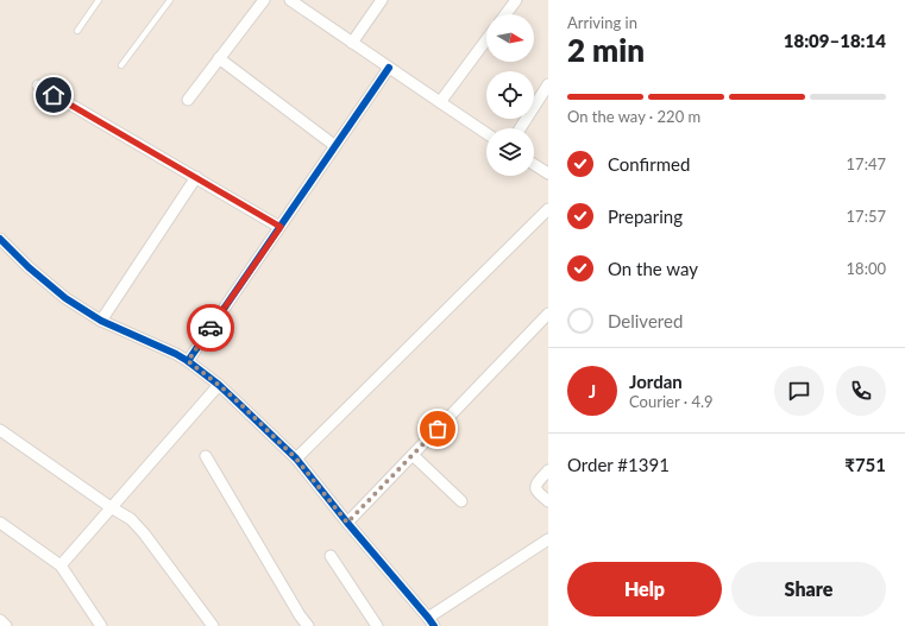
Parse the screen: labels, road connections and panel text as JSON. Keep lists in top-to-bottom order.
{
  "north": "right",
  "page": {
    "heading": ["2 min", "Arriving in", "18:09–18:14"],
    "panel": [
      "Jordan",
      "Courier · 4.9",
      "Order #1391",
      "₹751"
    ],
    "bar": "On the way · 220 m",
    "list": [
      ["Confirmed", "17:47"],
      ["Preparing", "17:57"],
      ["On the way", "18:00"],
      "Delivered"
    ],
    "round": "J",
    "buttons": ["Help", "Share"]
  }
}
